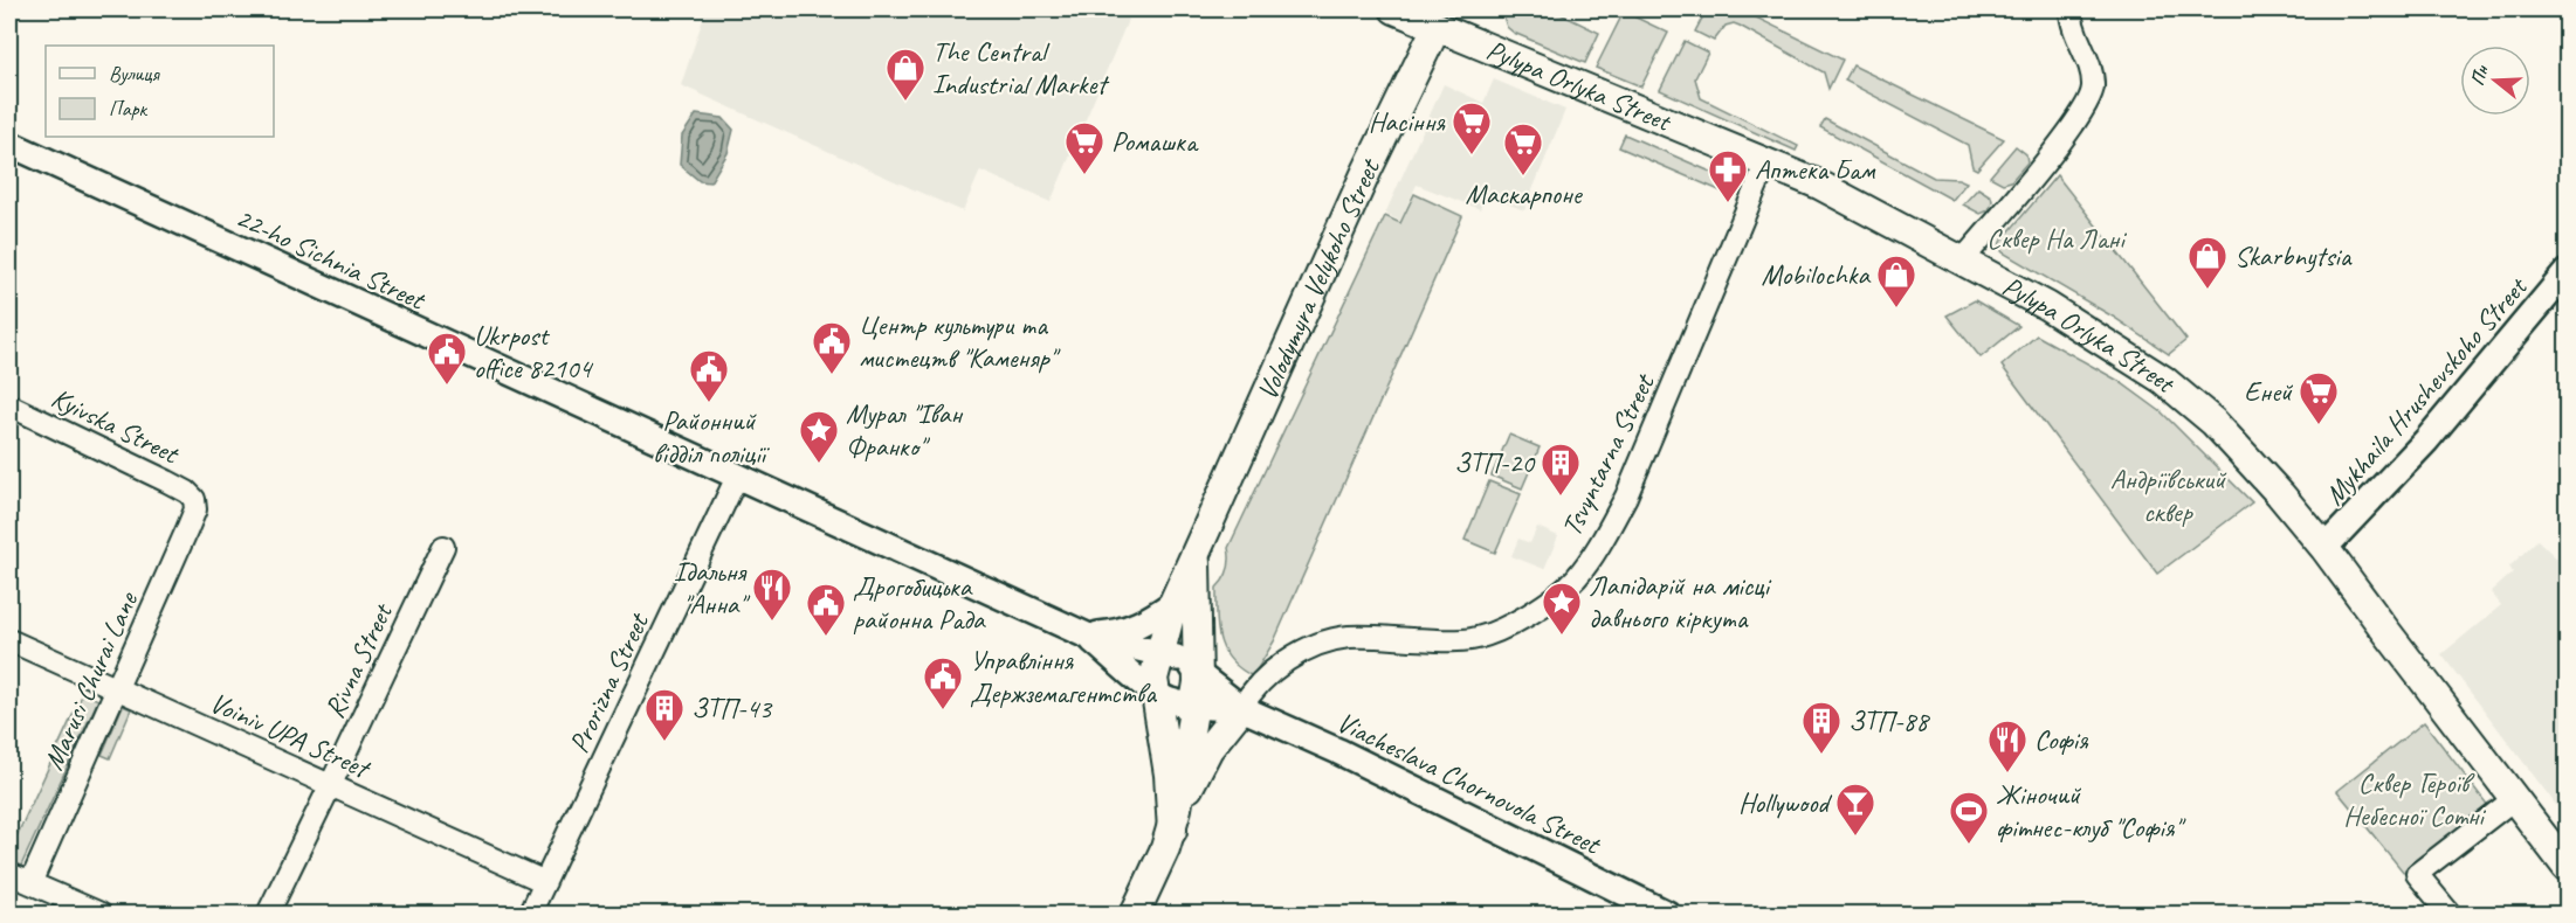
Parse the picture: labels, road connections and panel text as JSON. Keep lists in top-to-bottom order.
{
  "streets": {
    "main road": ["Pylypa Orlyka Street", "Volodymyra Velykoho Street"],
    "street": [
      "22-ho Sichnia Street",
      "Mykhaila Hrushevskoho Street",
      "Kyivska Street",
      "Tsvyntarna Street",
      "Rivna Street",
      "Marusi Churai Lane",
      "Prorizna Street",
      "Voiniv UPA Street",
      "Viacheslava Chornovola Street"
    ]
  },
  "crossings": [
    ["Pylypa Orlyka Street", "Volodymyra Velykoho Street"],
    ["Pylypa Orlyka Street", "Mykhaila Hrushevskoho Street"],
    ["Pylypa Orlyka Street", "Tsvyntarna Street"],
    ["22-ho Sichnia Street", "Prorizna Street"],
    ["Kyivska Street", "Marusi Churai Lane"],
    ["Tsvyntarna Street", "Viacheslava Chornovola Street"],
    ["Rivna Street", "Voiniv UPA Street"],
    ["Marusi Churai Lane", "Voiniv UPA Street"],
    ["Prorizna Street", "Voiniv UPA Street"]
  ],
  "parks": ["Сквер На Лані", "Андріївський сквер", "Сквер Героїв Небесної Сотні"],
  "places": {
    "shop": ["The Central Industrial Market", "Skarbnytsia", "Mobilochka"],
    "supermarket": [
      "Насіння",
      "Ромашка",
      "Маскарпоне",
      "Еней"
    ],
    "pharmacy": ["Аптека Бам"],
    "public building": [
      "Центр культури та мистецтв \"Каменяр\"",
      "Ukrpost office 82104",
      "Районний відділ поліції",
      "Дрогобицька районна Рада",
      "Управління Держземагентства"
    ],
    "place": ["Мурал \"Іван Франко\"", "Лапідарій на місці давнього кіркута"],
    "building": ["ЗТП-20", "ЗТП-43", "ЗТП-88"],
    "restaurant": ["Ідальня \"Анна\"", "Софія"],
    "bar": ["Hollywood"],
    "sports": ["Жіночий фітнес-клуб \"Софія\""]
  },
  "legend": ["Вулиця", "Парк"],
  "north": "left"
}
